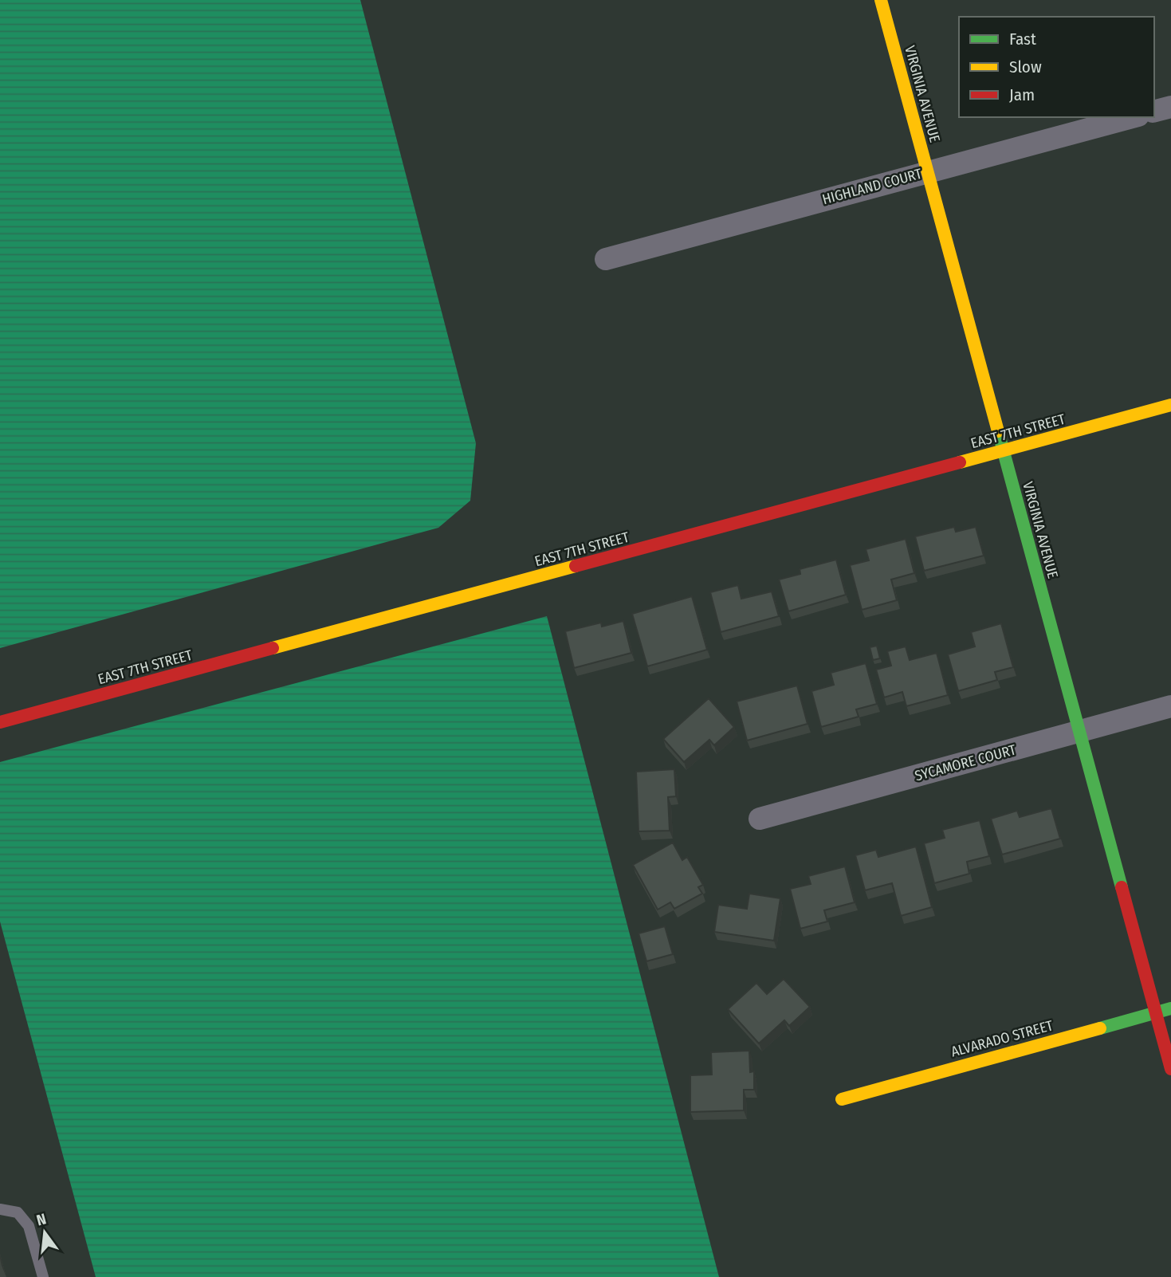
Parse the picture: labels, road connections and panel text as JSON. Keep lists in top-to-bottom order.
{
  "streets": {
    "street": [
      "VIRGINIA AVENUE",
      "HIGHLAND COURT",
      "EAST 7TH STREET",
      "SYCAMORE COURT",
      "ALVARADO STREET"
    ]
  },
  "crossings": [
    ["VIRGINIA AVENUE", "HIGHLAND COURT"],
    ["VIRGINIA AVENUE", "EAST 7TH STREET"],
    ["VIRGINIA AVENUE", "SYCAMORE COURT"],
    ["VIRGINIA AVENUE", "ALVARADO STREET"]
  ],
  "legend": ["Fast", "Slow", "Jam"],
  "north": "top"
}
